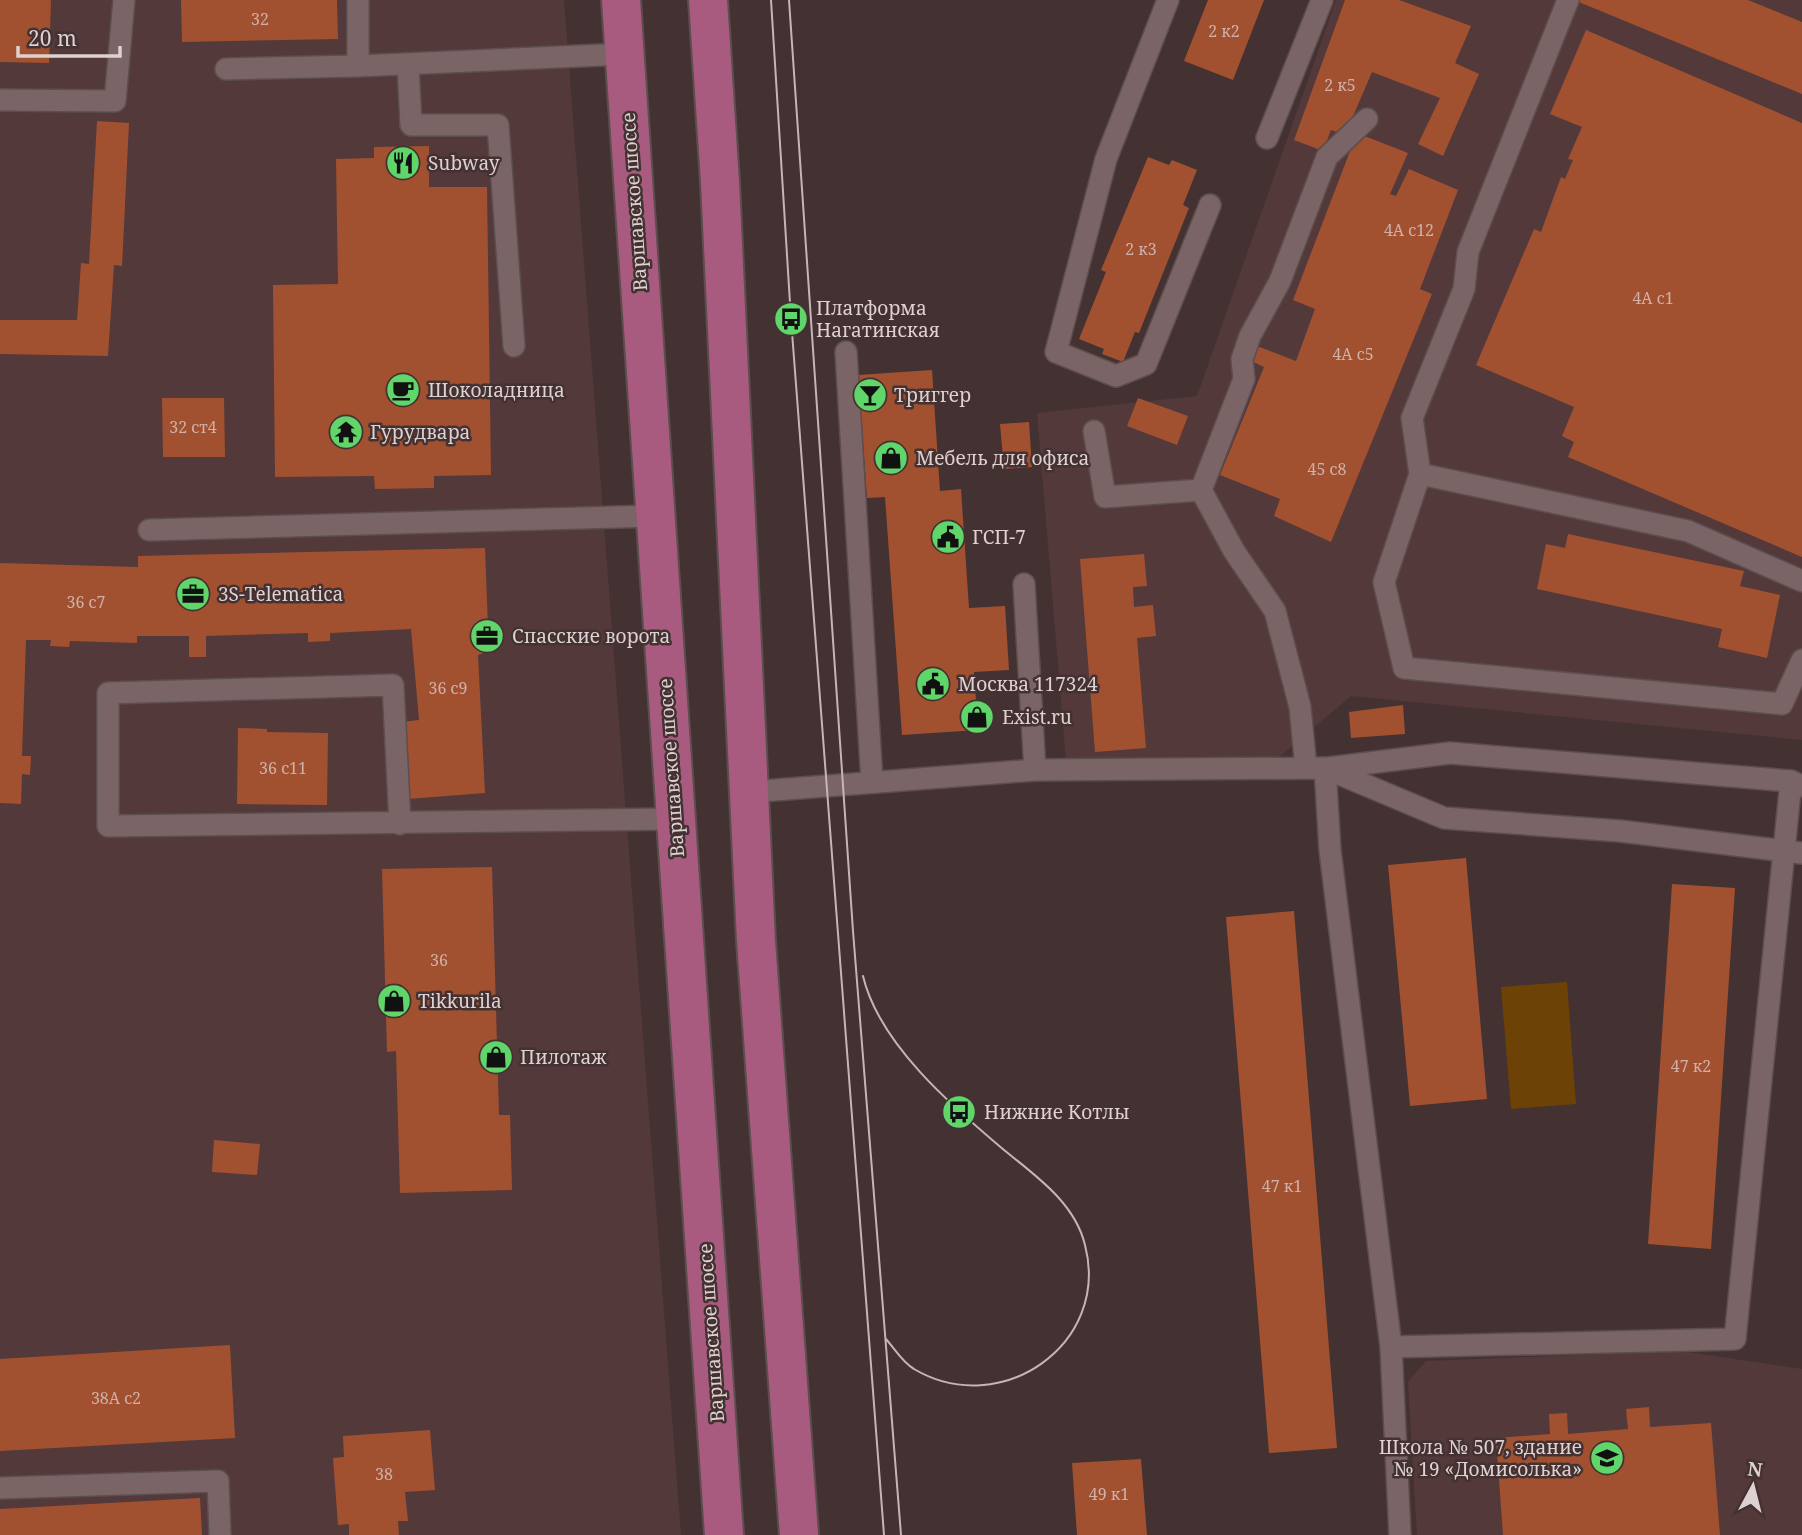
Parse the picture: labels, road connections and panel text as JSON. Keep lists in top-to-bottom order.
{
  "streets": {
    "main road": ["Варшавское шоссе"]
  },
  "places": {
    "restaurant": ["Subway"],
    "bus stop": ["Платформа Нагатинская", "Нижние Котлы"],
    "cafe": ["Шоколадница"],
    "bar": ["Триггер"],
    "temple": ["Гурудвара"],
    "shop": [
      "Мебель для офиса",
      "Exist.ru",
      "Tikkurila",
      "Пилотаж"
    ],
    "public building": ["ГСП-7", "Москва 117324"],
    "office": ["3S-Telematica", "Спасские ворота"],
    "school or university": ["Школа № 507, здание № 19 «Домисолька»"]
  },
  "house_numbers": [
    "32",
    "2 к2",
    "2 к5",
    "4А с12",
    "2 к3",
    "4А с1",
    "4А с5",
    "32 ст4",
    "45 с8",
    "36 с7",
    "36 с9",
    "36 с11",
    "36",
    "47 к2",
    "47 к1",
    "38А с2",
    "38",
    "49 к1"
  ],
  "scale_bar": "20 m",
  "north": "top"
}
